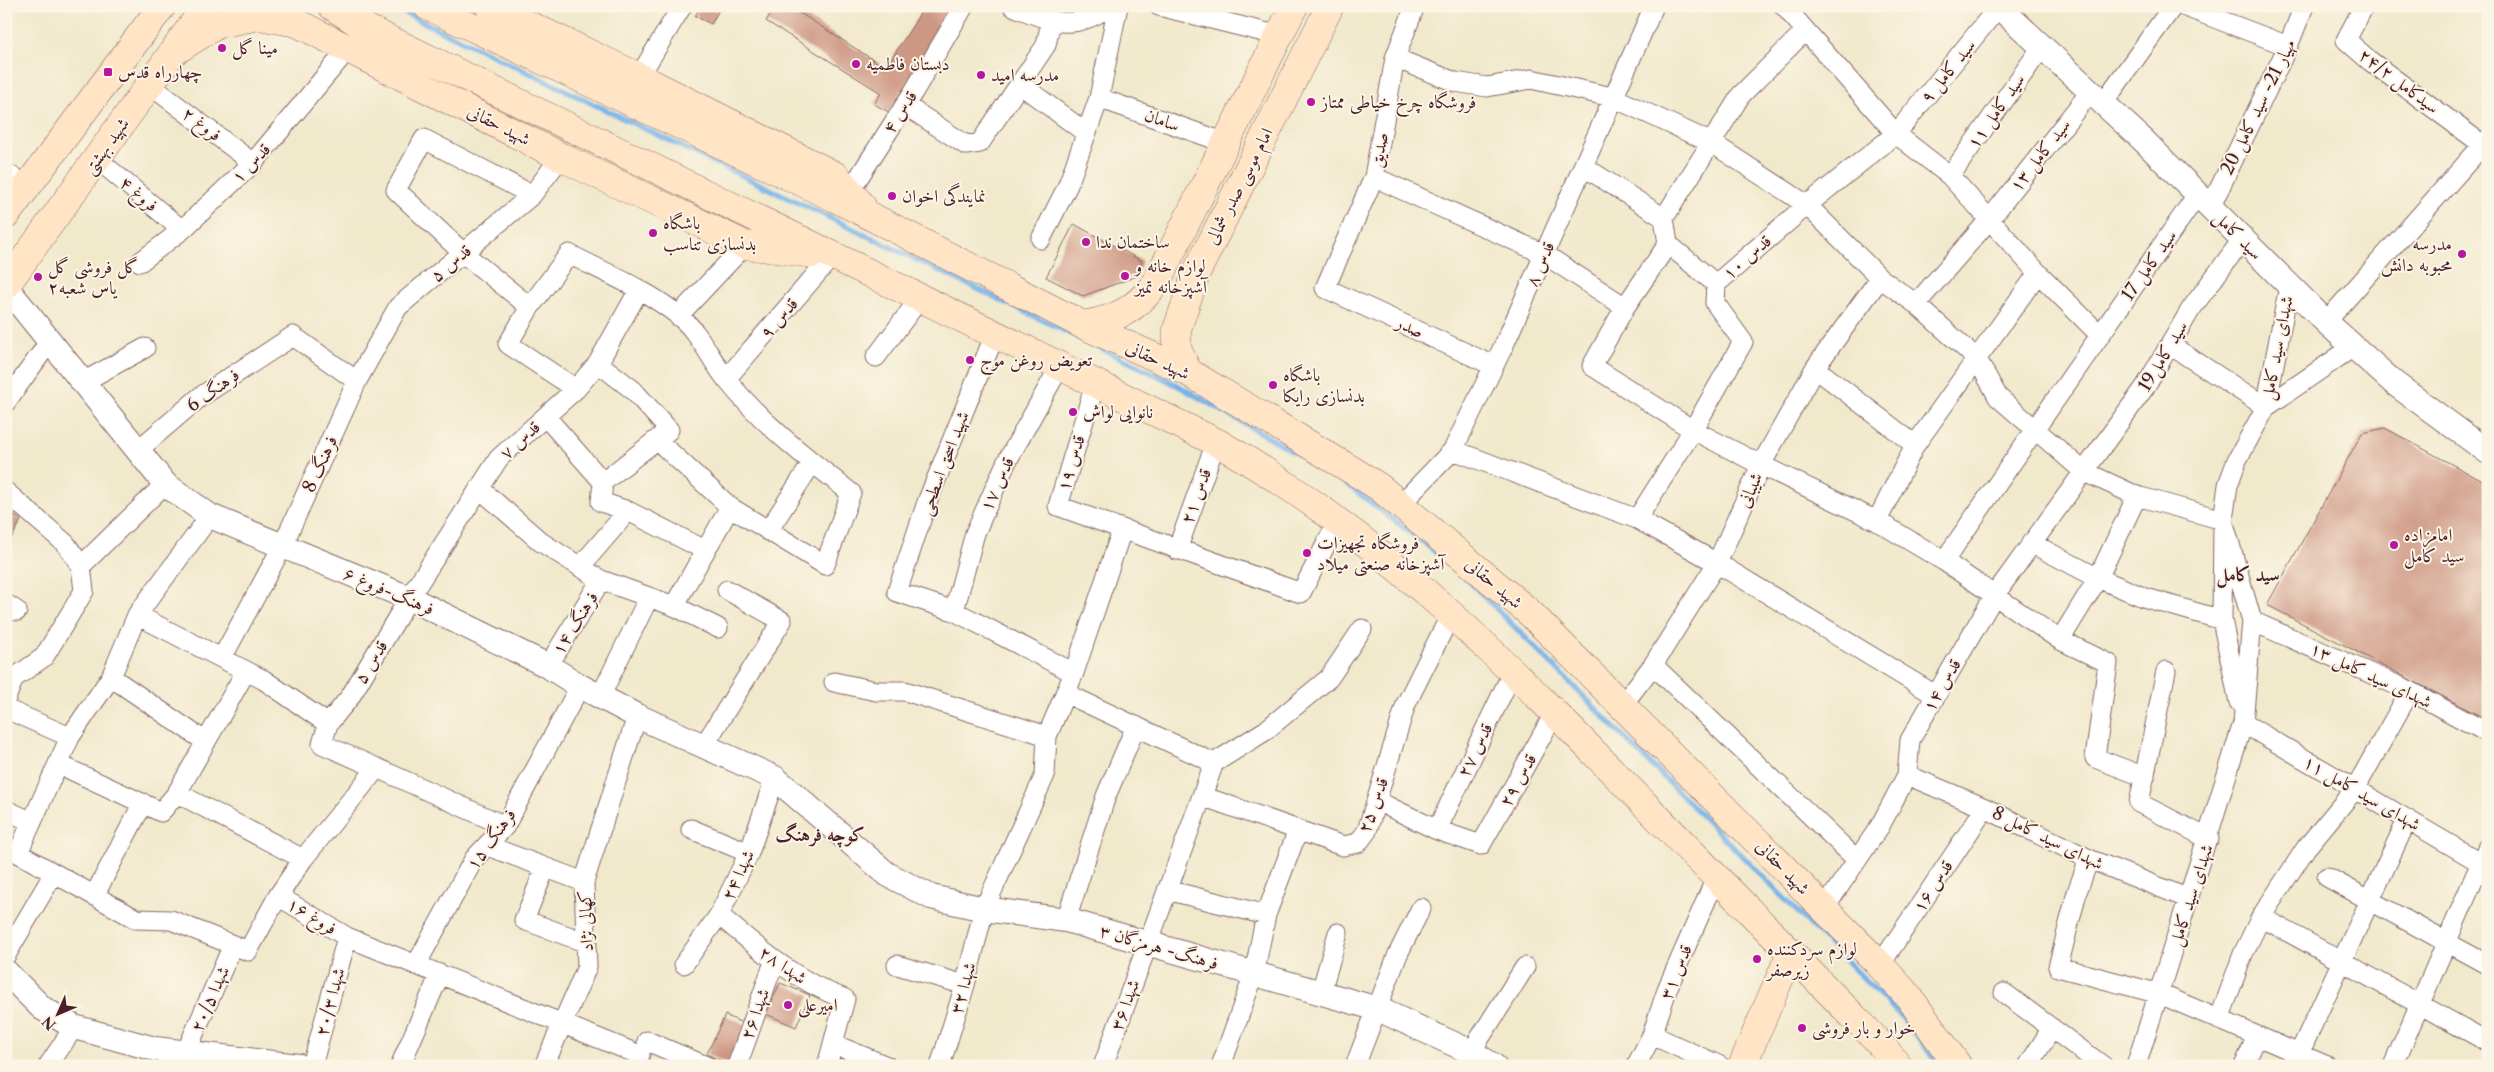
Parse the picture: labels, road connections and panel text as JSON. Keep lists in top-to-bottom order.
{
  "streets": {
    "main road": ["شهید حقانی", "شهید بهشتی", "امام موسی صدر شمالی"],
    "street": [
      "سید کامل ۹",
      "سیدکامل ۲۴/۲",
      "مهیار 21- سید کامل 20",
      "سید کامل ۱۱",
      "قدس ۴",
      "سامان",
      "فروغ ۲",
      "صدیق",
      "سید کامل ۱۳",
      "قدس ۱",
      "فروغ ۴",
      "سید کامل",
      "قدس ۱۰",
      "قدس ۵",
      "قدس ۸",
      "سید کامل 17",
      "قدس ۹",
      "صدر",
      "شهدای سید کامل",
      "سید کامل19",
      "فرهنگ 6",
      "قدس ۷",
      "شهید اسحق اسطحی",
      "قدس ۱۹",
      "فرهنگ 8",
      "قدس ۱۷",
      "شیبانی",
      "قدس ۲۱",
      "فرهنگ-فروغ ۶",
      "فرهنگ ۱۴",
      "شهدای سید کامل ۱۳",
      "قدس ۱۴",
      "قدس ۲۷",
      "قدس ۲۹",
      "شهدای سید کامل ۱۱",
      "قدس ۲۵",
      "شهدای سید کامل 8",
      "فرهنگ ۱۵",
      "شهدا ۲۴",
      "قدس ۱۶",
      "فروغ ۱۶",
      "کهالی نژاد",
      "فرهنگ- هرمزگان ۳",
      "شهدا ۲۸",
      "قدس ۳۱",
      "شهدا ۳۲",
      "شهدا ۲۰/۵",
      "شهدا ۲۰/۳",
      "شهدا ۳۶",
      "شهدا ۲۶"
    ]
  },
  "crossings": [
    ["سید کامل ۹", "سید کامل"],
    ["سید کامل ۹", "قدس ۱۰"],
    ["مهیار 21- سید کامل 20", "سید کامل"],
    ["مهیار 21- سید کامل 20", "سید کامل 17"],
    ["سید کامل ۱۱", "سید کامل"],
    ["قدس ۴", "شهید حقانی"],
    ["سامان", "امام موسی صدر شمالی"],
    ["فروغ ۲", "شهید بهشتی"],
    ["فروغ ۲", "قدس ۱"],
    ["شهید حقانی", "شهید بهشتی"],
    ["شهید حقانی", "قدس ۱"],
    ["شهید حقانی", "امام موسی صدر شمالی"],
    ["شهید حقانی", "قدس ۵"],
    ["شهید حقانی", "قدس ۸"],
    ["شهید حقانی", "قدس ۹"],
    ["شهید حقانی", "شهید اسحق اسطحی"],
    ["شهید حقانی", "قدس ۱۹"],
    ["شهید حقانی", "قدس ۱۷"],
    ["شهید حقانی", "شیبانی"],
    ["شهید حقانی", "قدس ۲۱"],
    ["شهید حقانی", "قدس ۱۴"],
    ["شهید حقانی", "قدس ۲۷"],
    ["شهید حقانی", "قدس ۲۹"],
    ["شهید حقانی", "قدس ۲۵"],
    ["شهید حقانی", "قدس ۱۶"],
    ["شهید حقانی", "قدس ۳۱"],
    ["شهید بهشتی", "فروغ ۴"],
    ["شهید بهشتی", "فرهنگ-فروغ ۶"],
    ["صدیق", "صدر"],
    ["سید کامل ۱۳", "سید کامل"],
    ["قدس ۱", "فروغ ۴"],
    ["سید کامل", "سید کامل 17"],
    ["سید کامل", "شهدای سید کامل"],
    ["سید کامل", "سید کامل19"],
    ["قدس ۵", "فرهنگ 6"],
    ["قدس ۵", "قدس ۷"],
    ["قدس ۵", "فرهنگ 8"],
    ["قدس ۵", "فرهنگ-فروغ ۶"],
    ["قدس ۸", "صدر"],
    ["شهدای سید کامل", "شهدای سید کامل ۱۳"],
    ["شهدای سید کامل", "شهدای سید کامل ۱۱"],
    ["شهدای سید کامل", "شهدای سید کامل 8"],
    ["سید کامل19", "قدس ۱۴"],
    ["فرهنگ 6", "فرهنگ 8"],
    ["فرهنگ 6", "فرهنگ-فروغ ۶"],
    ["قدس ۷", "فرهنگ-فروغ ۶"],
    ["شهید اسحق اسطحی", "قدس ۱۷"],
    ["قدس ۱۹", "شهدا ۳۲"],
    ["فرهنگ 8", "فرهنگ-فروغ ۶"],
    ["فرهنگ-فروغ ۶", "فرهنگ ۱۴"],
    ["فرهنگ-فروغ ۶", "فرهنگ ۱۵"],
    ["فرهنگ-فروغ ۶", "شهدا ۲۴"],
    ["فرهنگ-فروغ ۶", "کهالی نژاد"],
    ["فرهنگ-فروغ ۶", "فرهنگ- هرمزگان ۳"],
    ["قدس ۱۴", "شهدای سید کامل 8"],
    ["قدس ۲۷", "قدس ۲۹"],
    ["قدس ۲۵", "شهدا ۳۶"],
    ["شهدای سید کامل 8", "قدس ۱۶"],
    ["فرهنگ ۱۵", "فروغ ۱۶"],
    ["شهدا ۲۴", "شهدا ۲۸"],
    ["فروغ ۱۶", "کهالی نژاد"],
    ["فروغ ۱۶", "شهدا ۲۰/۵"],
    ["فروغ ۱۶", "شهدا ۲۰/۳"],
    ["فرهنگ- هرمزگان ۳", "شهدا ۳۲"],
    ["فرهنگ- هرمزگان ۳", "شهدا ۳۶"],
    ["شهدا ۲۸", "شهدا ۲۶"]
  ],
  "districts": ["سید کامل", "کوچه فرهنگ"],
  "places": {
    "other": [
      "مینا گل",
      "دبستان فاطمیه",
      "مدرسه امید",
      "فروشگاه چرخ خیاطی ممتاز",
      "نمایندگی اخوان",
      "باشگاه بدنسازی تناسب",
      "ساختمان ندا",
      "مدرسه محبوبه دانش",
      "لوازم خانه و آشپزخانه تمیز",
      "گل فروشی گل یاس شعبه۲",
      "تعویض روغن موج",
      "باشگاه بدنسازی رایکا",
      "نانوایی لواش",
      "امامزاده سید کامل",
      "فروشگاه تجهیزات آشپزخانه صنعتی میلاد",
      "لوازم سردکننده زیرصفر",
      "امیرعلی",
      "خوار و بار فروشی"
    ],
    "transit": ["چهارراه قدس"]
  },
  "north": "bottom left"
}
